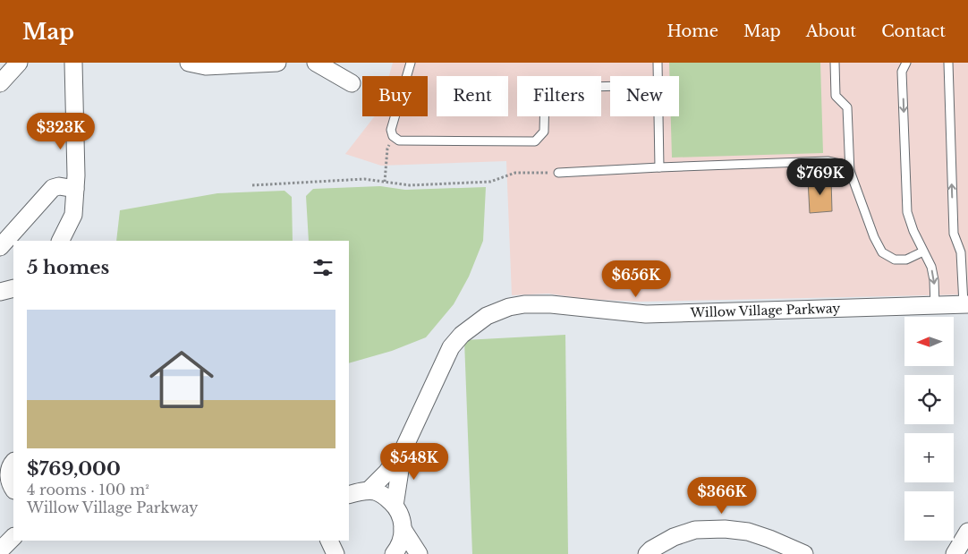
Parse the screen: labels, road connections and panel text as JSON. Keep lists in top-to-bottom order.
{
  "streets": {
    "street": ["Willow Village Parkway"]
  },
  "north": "left",
  "page": {
    "header": "Map",
    "nav": [
      "Home",
      "Map",
      "About",
      "Contact"
    ],
    "chip": [
      "Buy",
      "Rent",
      "Filters",
      "New"
    ],
    "price": [
      "$323K",
      "$769K",
      "$656K",
      "$548K",
      "$366K"
    ],
    "heading": "5 homes",
    "list": [
      {
        "name": "$769,000",
        "note": "4 rooms · 100 m² · Willow Village Parkway"
      }
    ],
    "map_buttons": ["+", "−"]
  }
}
